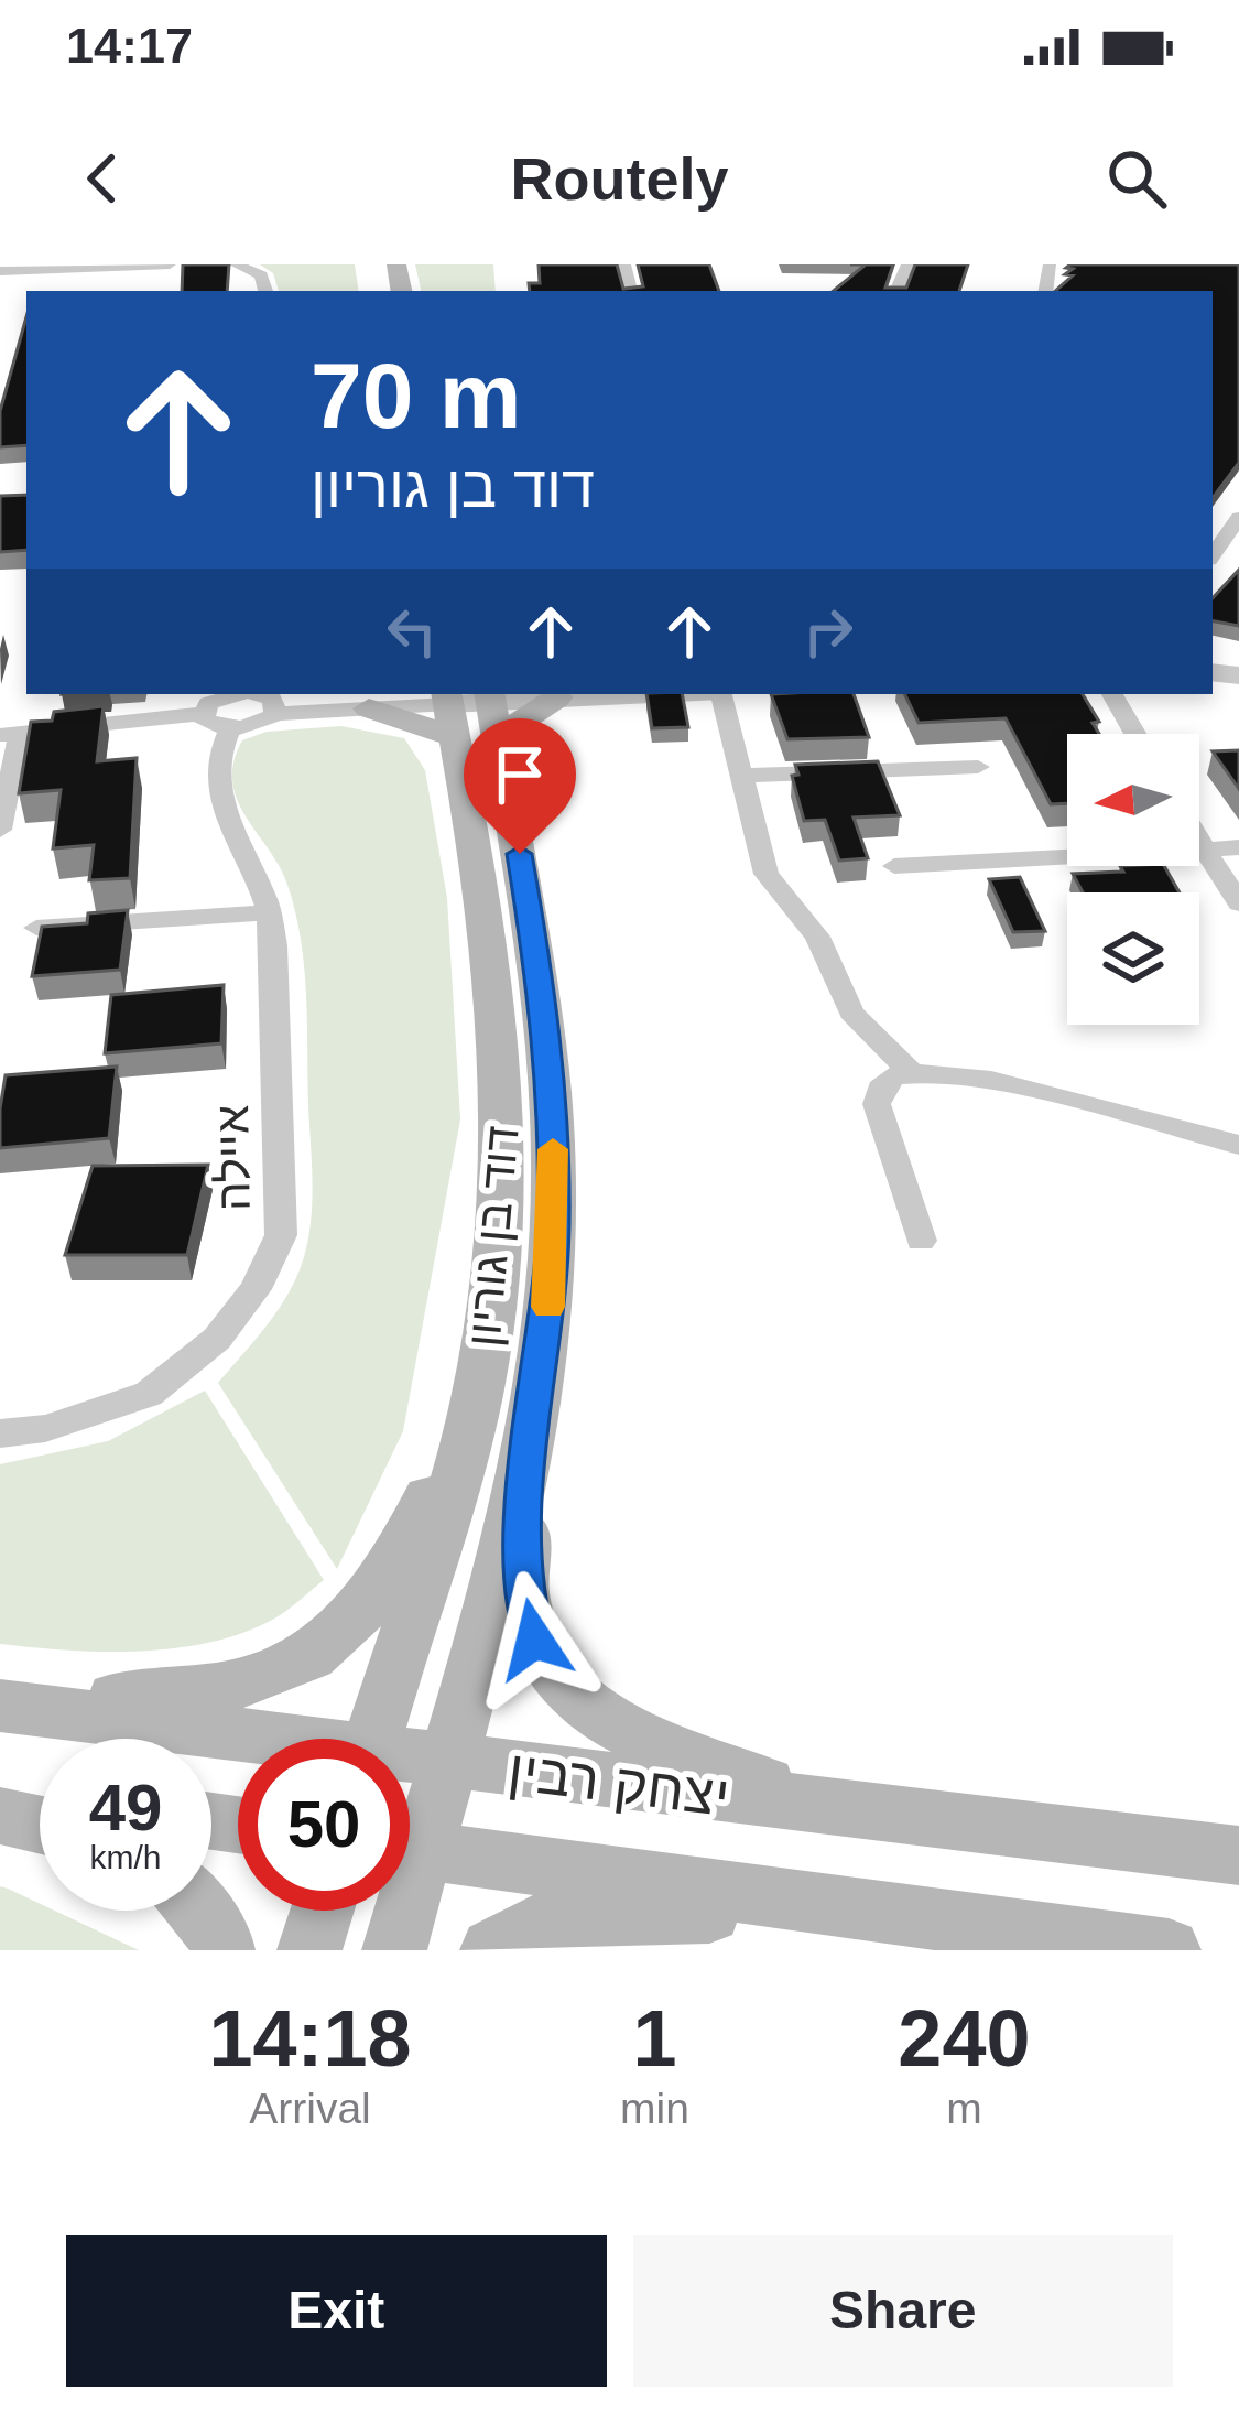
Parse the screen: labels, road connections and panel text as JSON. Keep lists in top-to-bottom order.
{
  "streets": {
    "main road": ["דוד בן גוריון", "יצחק רבין"],
    "street": ["איילה"]
  },
  "crossings": [
    ["דוד בן גוריון", "יצחק רבין"]
  ],
  "north": "left",
  "page": {
    "status": "14:17",
    "header": "Routely",
    "turn": ["70 m", "דוד בן גוריון"],
    "speed": "49 km/h",
    "limit": "50",
    "eta": [
      "14:18",
      "Arrival",
      "1",
      "min",
      "240",
      "m"
    ],
    "buttons": ["Exit", "Share"]
  }
}
